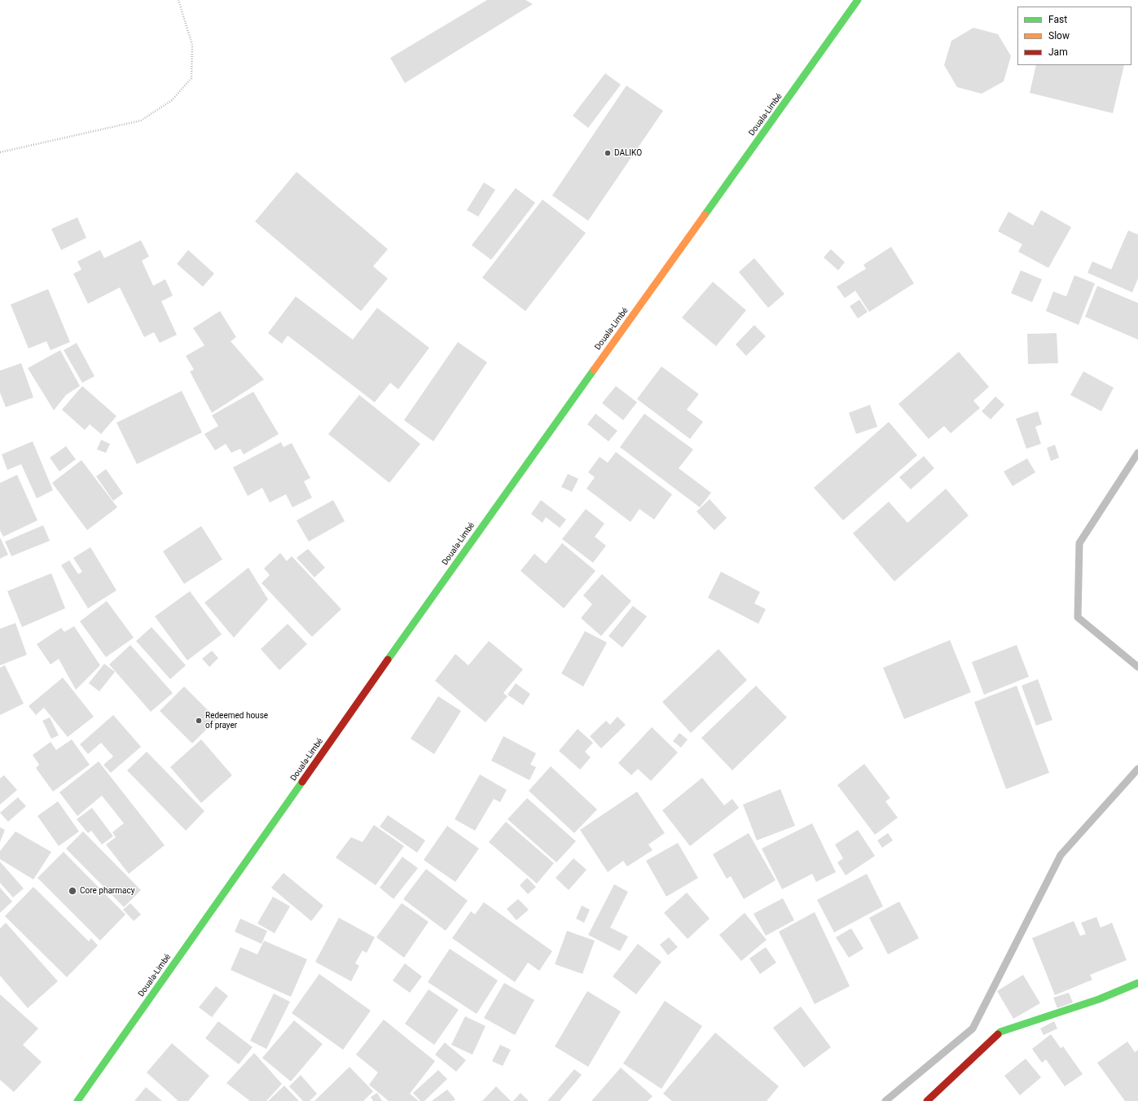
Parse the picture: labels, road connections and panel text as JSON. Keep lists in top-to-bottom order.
{
  "streets": {
    "main road": ["Douala-Limbé"]
  },
  "places": ["DALIKO", "Redeemed house of prayer", "Core pharmacy"],
  "legend": ["Fast", "Slow", "Jam"]
}
